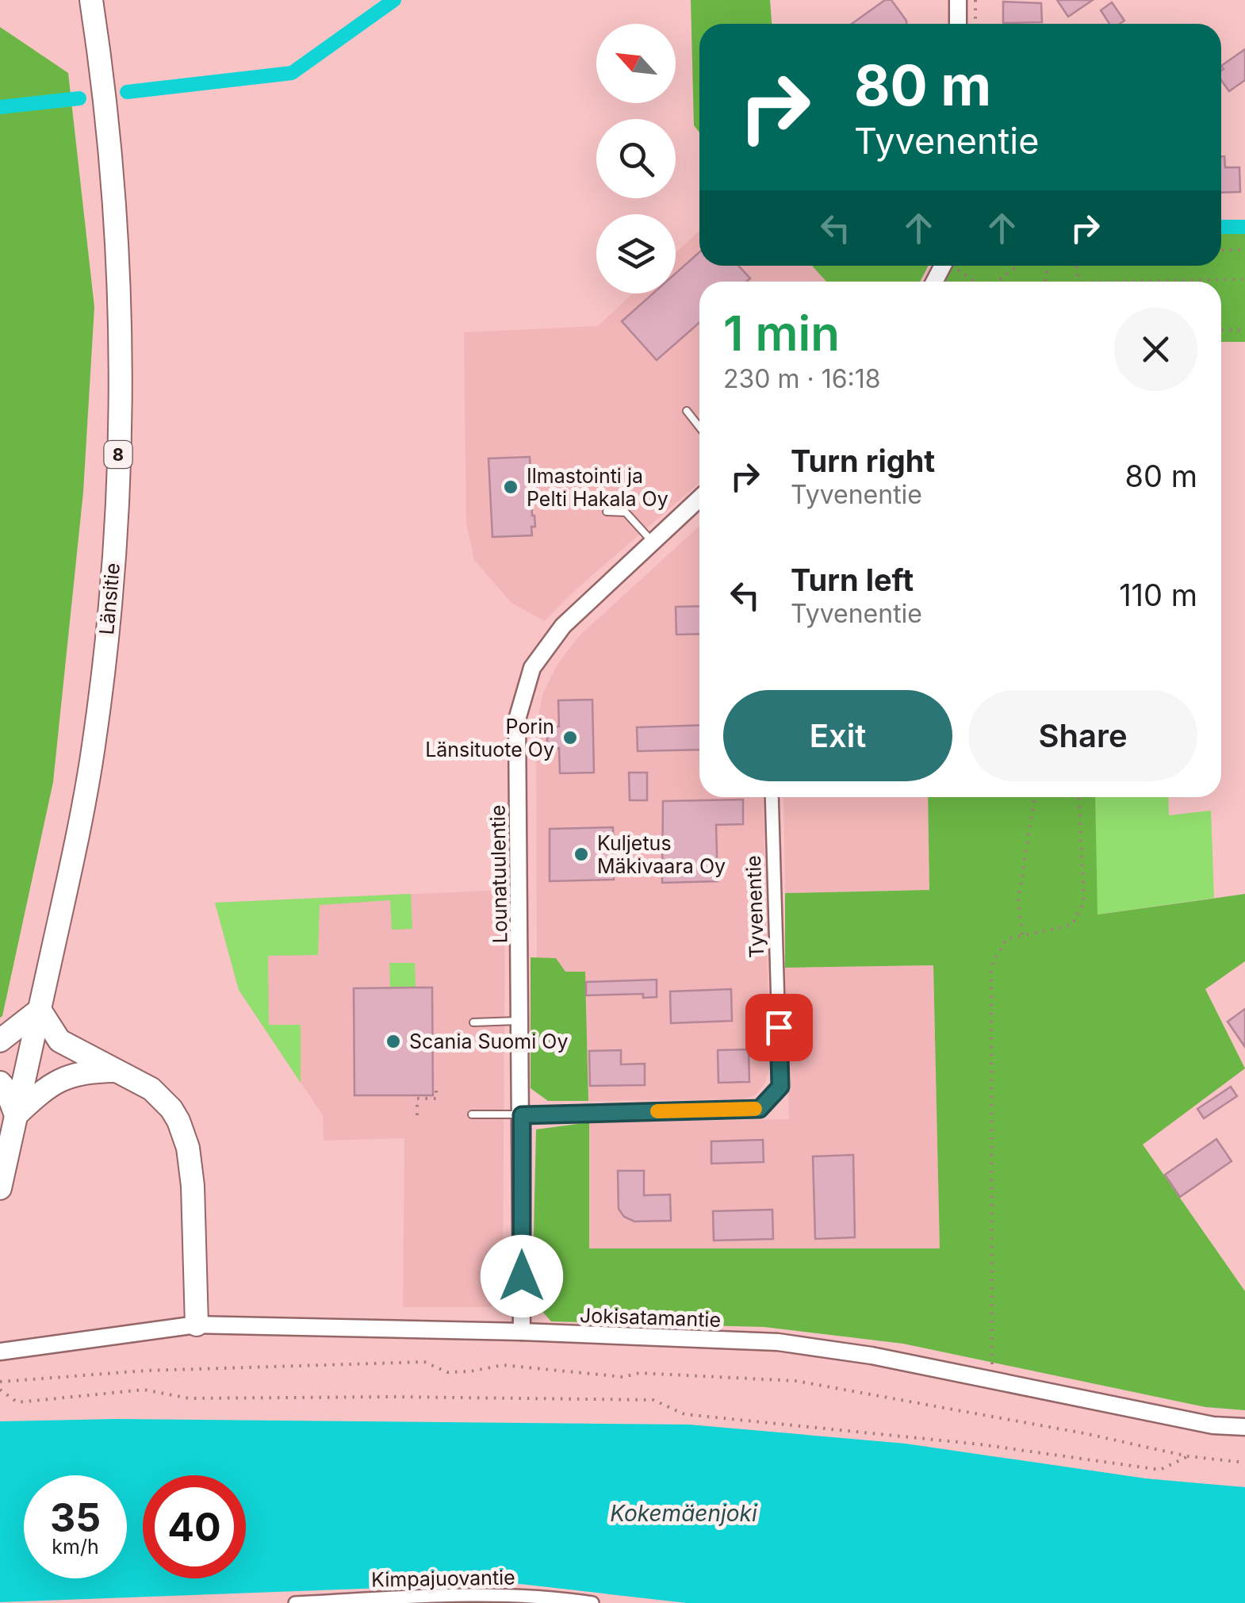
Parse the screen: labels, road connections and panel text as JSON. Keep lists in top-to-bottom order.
{
  "streets": {
    "highway": ["8", "Länsitie"],
    "street": [
      "Lounatuulentie",
      "Tyvenentie",
      "Jokisatamantie",
      "Kimpajuovantie"
    ]
  },
  "crossings": [
    ["Lounatuulentie", "Tyvenentie"],
    ["Lounatuulentie", "Jokisatamantie"]
  ],
  "water": ["Kokemäenjoki"],
  "places": [
    "Ilmastointi ja Pelti Hakala Oy",
    "Porin Länsituote Oy",
    "Kuljetus Mäkivaara Oy",
    "Scania Suomi Oy"
  ],
  "north": "top left",
  "page": {
    "turn": ["80 m", "Tyvenentie"],
    "heading": ["1 min", "230 m · 16:18"],
    "list": [
      {
        "name": "Turn right",
        "note": "Tyvenentie",
        "value": "80 m"
      },
      {
        "name": "Turn left",
        "note": "Tyvenentie",
        "value": "110 m"
      }
    ],
    "buttons": ["Exit", "Share"],
    "speed": "35 km/h",
    "limit": "40"
  }
}
